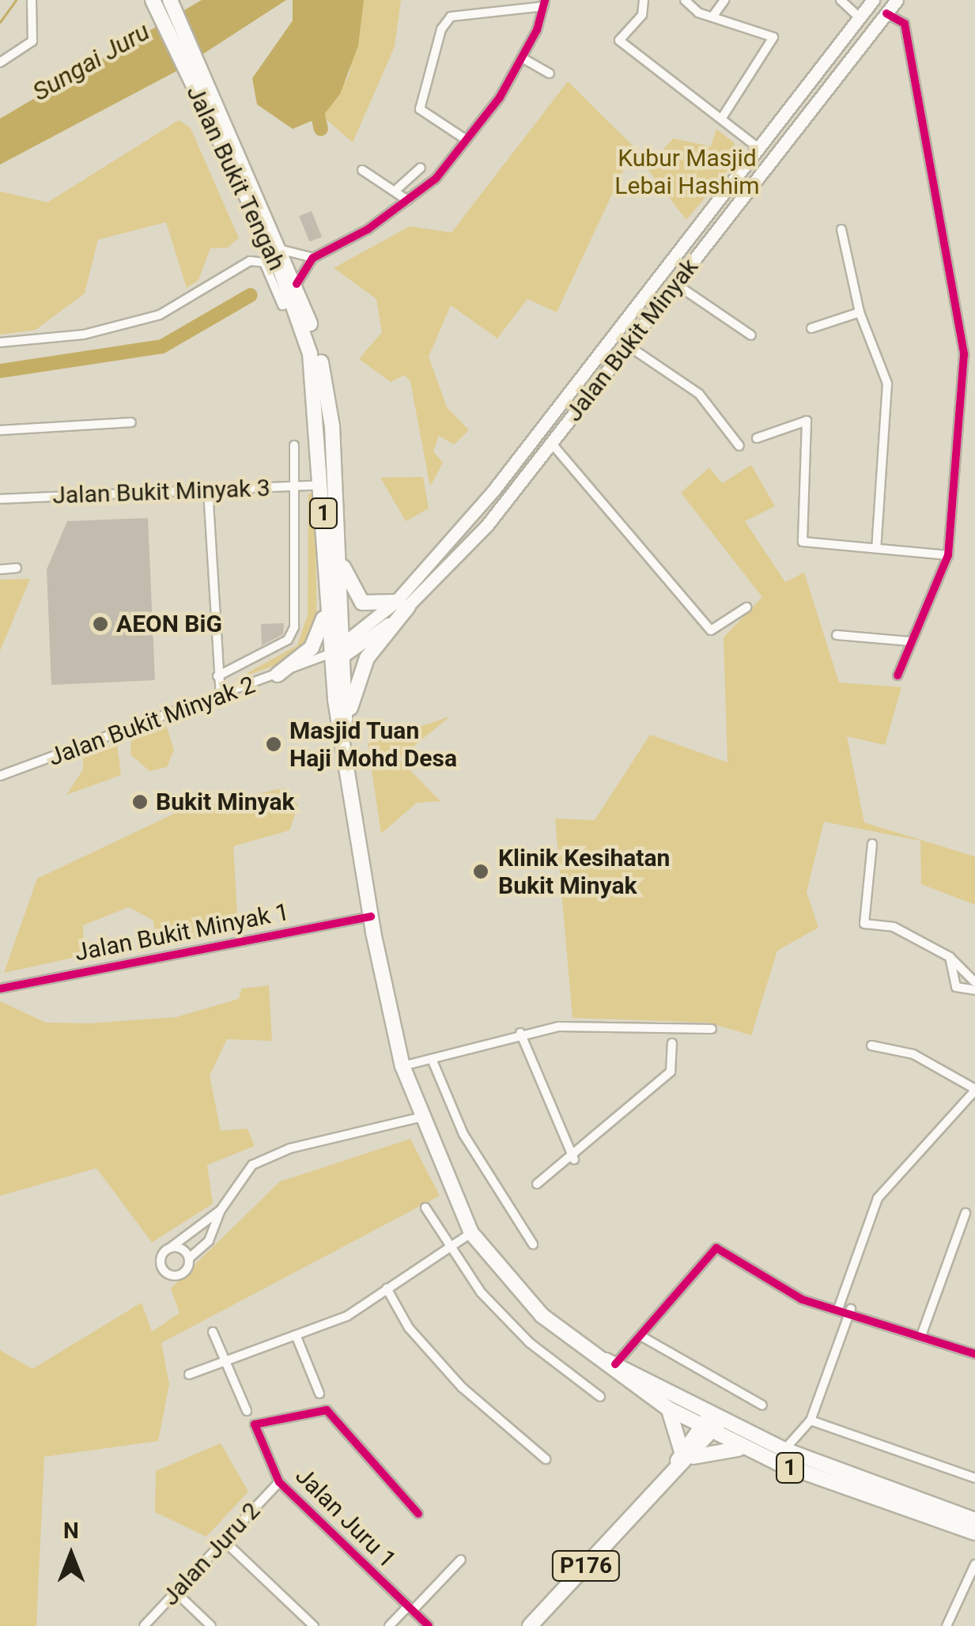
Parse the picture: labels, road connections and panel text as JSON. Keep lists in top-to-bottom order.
{
  "streets": {
    "main road": [
      "Jalan Bukit Tengah",
      "Jalan Bukit Minyak",
      "1",
      "P176"
    ],
    "street": [
      "Jalan Bukit Minyak 3",
      "Jalan Bukit Minyak 2",
      "Jalan Bukit Minyak 1",
      "Jalan Juru 1",
      "Jalan Juru 2"
    ]
  },
  "crossings": [
    ["Jalan Bukit Tengah", "Jalan Bukit Minyak"],
    ["Jalan Bukit Tengah", "Jalan Bukit Minyak 3"],
    ["Jalan Bukit Tengah", "1"],
    ["Jalan Bukit Tengah", "Jalan Bukit Minyak 2"],
    ["Jalan Bukit Minyak", "Jalan Bukit Minyak 2"],
    ["1", "Jalan Bukit Minyak 1"],
    ["1", "P176"],
    ["Jalan Juru 1", "Jalan Juru 2"]
  ],
  "water": ["Sungai Juru"],
  "parks": ["Kubur Masjid Lebai Hashim"],
  "places": [
    "AEON BiG",
    "Masjid Tuan Haji Mohd Desa",
    "Bukit Minyak",
    "Klinik Kesihatan Bukit Minyak"
  ],
  "north": "top"
}
